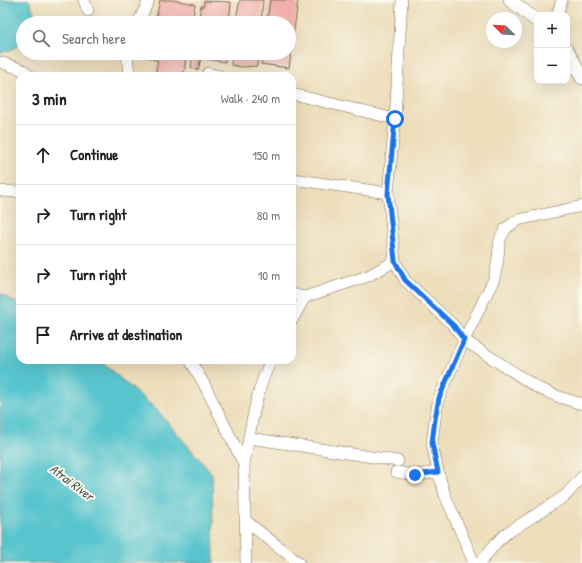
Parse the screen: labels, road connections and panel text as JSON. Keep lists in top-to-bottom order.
{
  "water": ["Atrai River"],
  "north": "top left",
  "page": {
    "map_buttons": ["+", "−"],
    "search": "Search here",
    "heading": ["3 min", "Walk · 240 m"],
    "list": [
      ["Continue", "150 m"],
      ["Turn right", "80 m"],
      ["Turn right", "10 m"],
      "Arrive at destination"
    ]
  }
}
